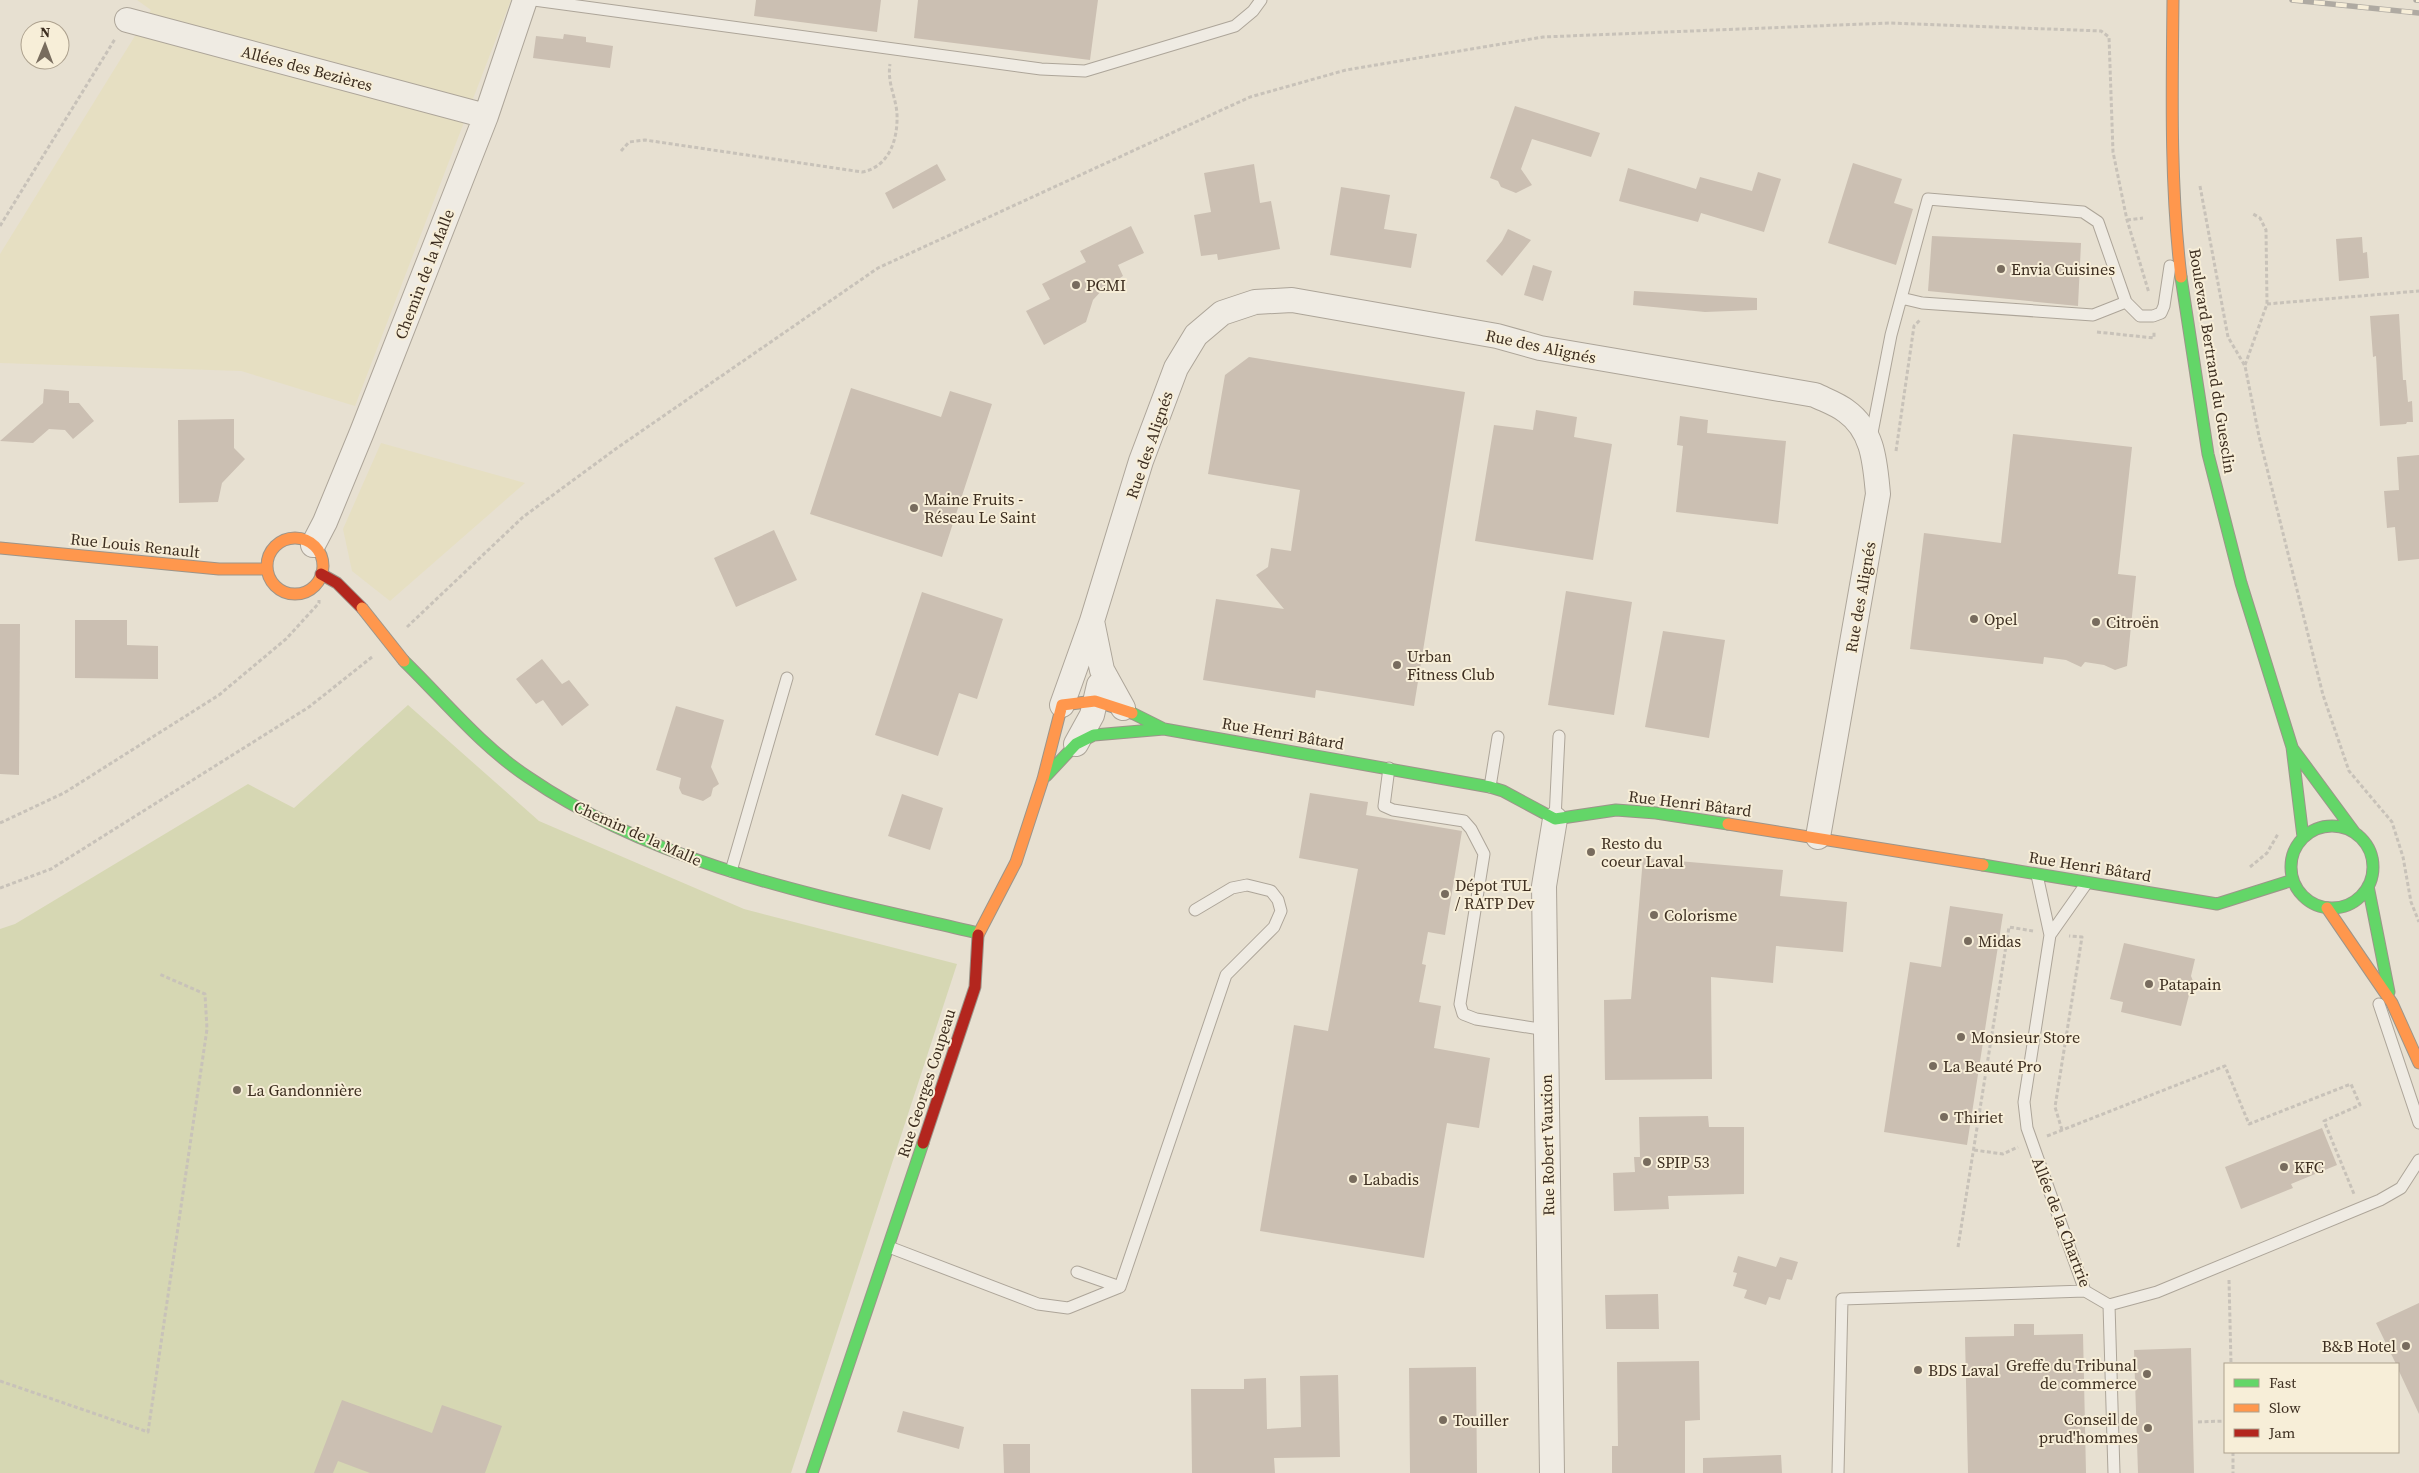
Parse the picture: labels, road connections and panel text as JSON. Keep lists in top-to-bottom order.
{
  "streets": {
    "street": [
      "Allées des Bezières",
      "Chemin de la Malle",
      "Rue des Alignés",
      "Boulevard Bertrand du Guesclin",
      "Rue Louis Renault",
      "Rue Henri Bâtard",
      "Rue Georges Coupeau",
      "Rue Robert Vauxion"
    ],
    "lane": ["Allée de la Chartrie"]
  },
  "crossings": [
    ["Allées des Bezières", "Chemin de la Malle"],
    ["Chemin de la Malle", "Rue Louis Renault"],
    ["Chemin de la Malle", "Rue Georges Coupeau"],
    ["Rue des Alignés", "Rue Henri Bâtard"],
    ["Rue des Alignés", "Rue Georges Coupeau"],
    ["Boulevard Bertrand du Guesclin", "Rue Henri Bâtard"],
    ["Rue Henri Bâtard", "Rue Georges Coupeau"],
    ["Rue Henri Bâtard", "Rue Robert Vauxion"],
    ["Rue Henri Bâtard", "Allée de la Chartrie"]
  ],
  "places": [
    "Envia Cuisines",
    "PCMI",
    "Maine Fruits - Réseau Le Saint",
    "Opel",
    "Citroën",
    "Urban Fitness Club",
    "Resto du coeur Laval",
    "Dépot TUL / RATP Dev",
    "Colorisme",
    "Midas",
    "Patapain",
    "Monsieur Store",
    "La Beauté Pro",
    "La Gandonnière",
    "Thiriet",
    "SPIP 53",
    "KFC",
    "Labadis",
    "B&B Hotel",
    "BDS Laval",
    "Greffe du Tribunal de commerce",
    "Touiller",
    "Conseil de prud'hommes"
  ],
  "legend": ["Fast", "Slow", "Jam"],
  "north": "top"
}
